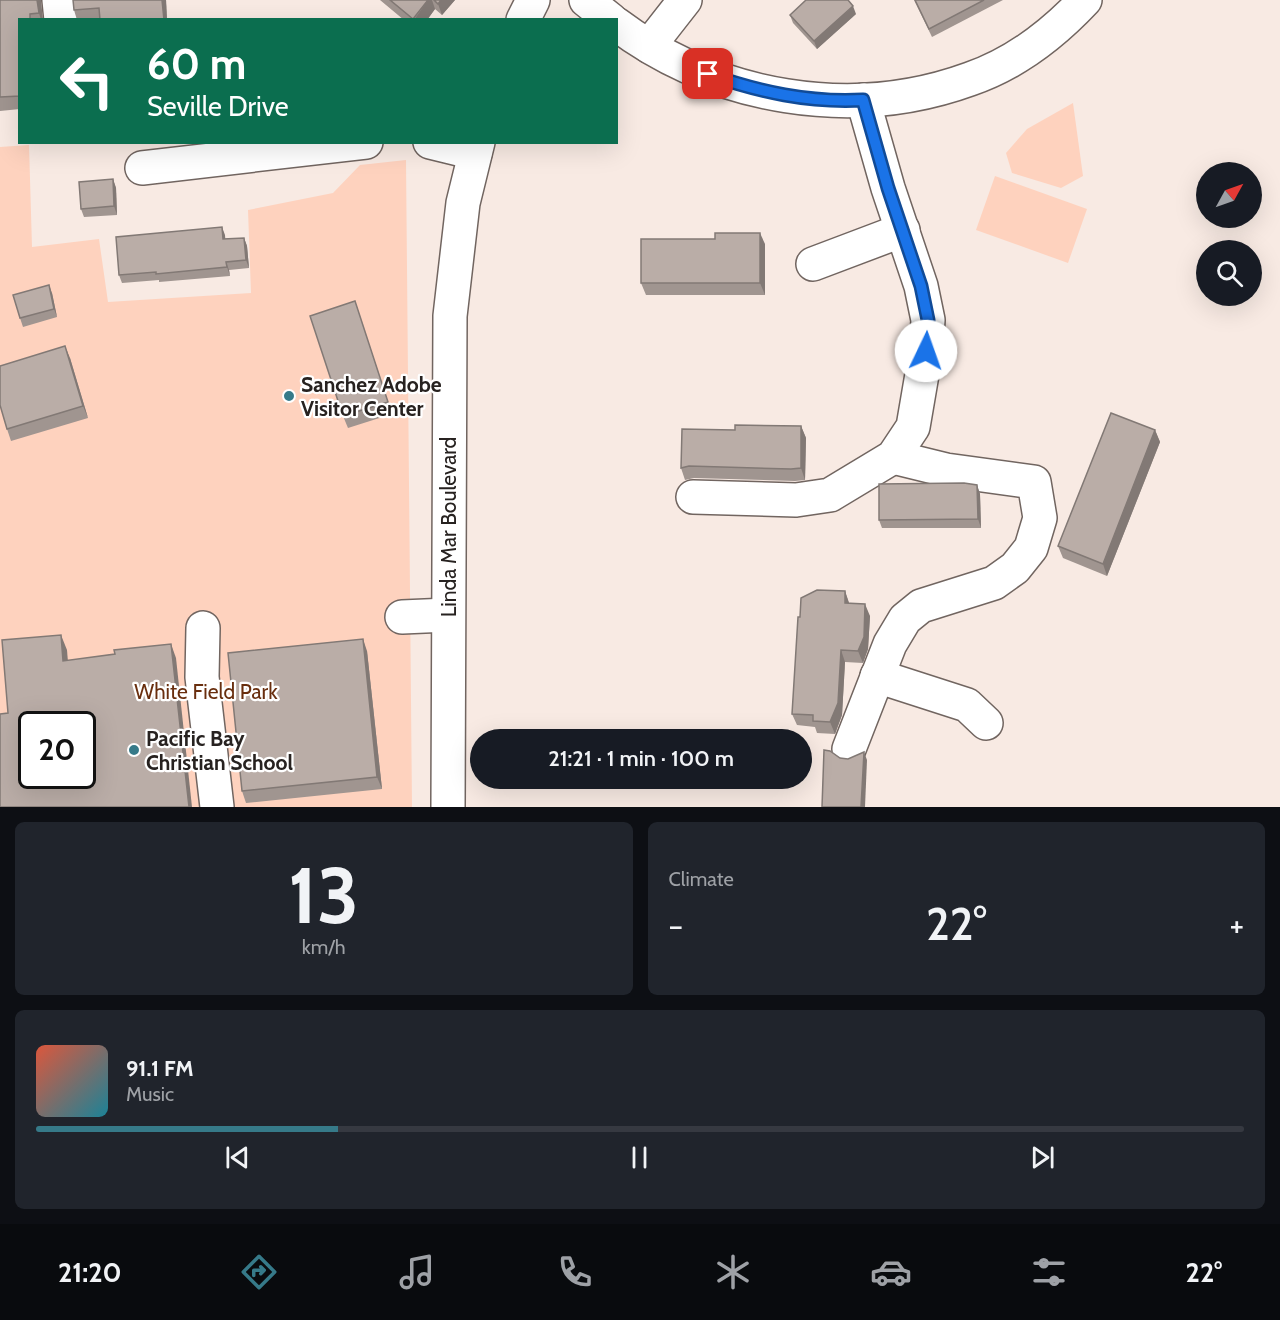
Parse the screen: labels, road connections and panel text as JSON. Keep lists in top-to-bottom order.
{
  "streets": {
    "street": ["Linda Mar Boulevard"]
  },
  "parks": ["White Field Park"],
  "places": ["Sanchez Adobe Visitor Center", "Pacific Bay Christian School"],
  "north": "top right",
  "page": {
    "turn": ["60 m", "Seville Drive"],
    "limit": "20",
    "trip": "21:21 · 1 min · 100 m",
    "tile": [
      ["13", "km/h"],
      "Climate"
    ],
    "heat": ["−", "22°", "+"],
    "song": ["91.1 FM", "Music"],
    "tabs": ["21:20", "22°"]
  }
}
